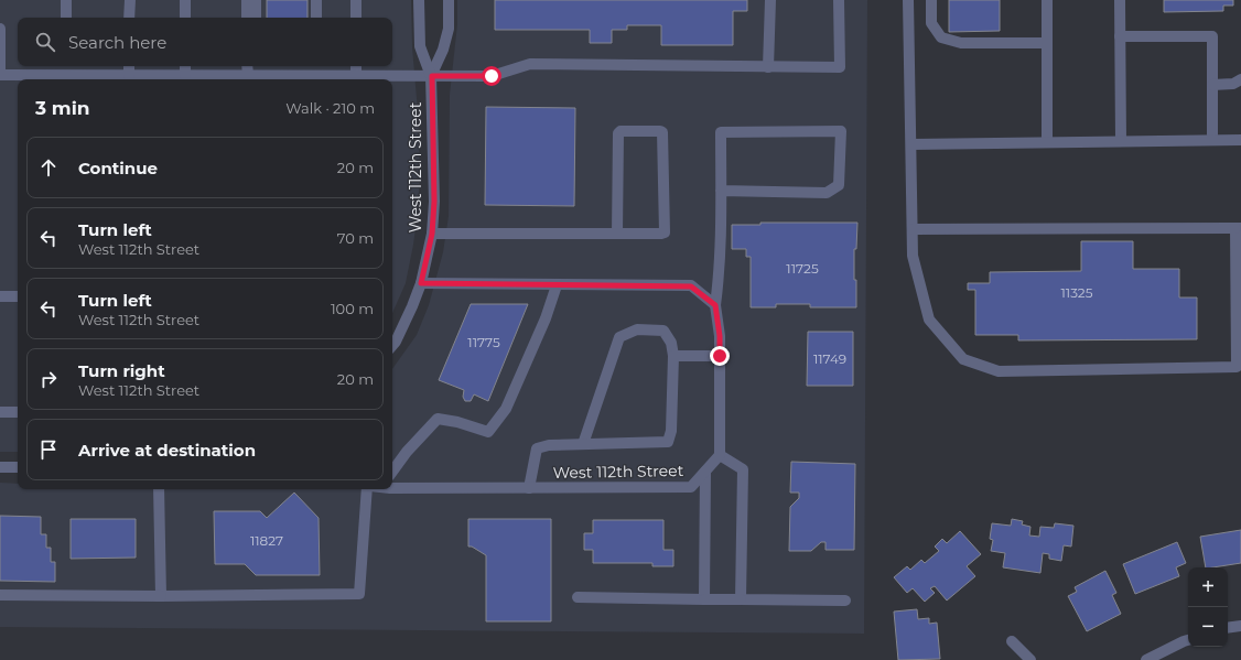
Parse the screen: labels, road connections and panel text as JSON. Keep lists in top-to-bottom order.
{
  "streets": {
    "street": ["West 112th Street"]
  },
  "house_numbers": [
    "11725",
    "11325",
    "11775",
    "11749",
    "11827"
  ],
  "page": {
    "search": "Search here",
    "heading": ["3 min", "Walk · 210 m"],
    "list": [
      ["Continue", "20 m"],
      ["Turn left", "West 112th Street", "70 m"],
      ["Turn left", "West 112th Street", "100 m"],
      ["Turn right", "West 112th Street", "20 m"],
      "Arrive at destination"
    ],
    "map_buttons": ["+", "−"]
  }
}
